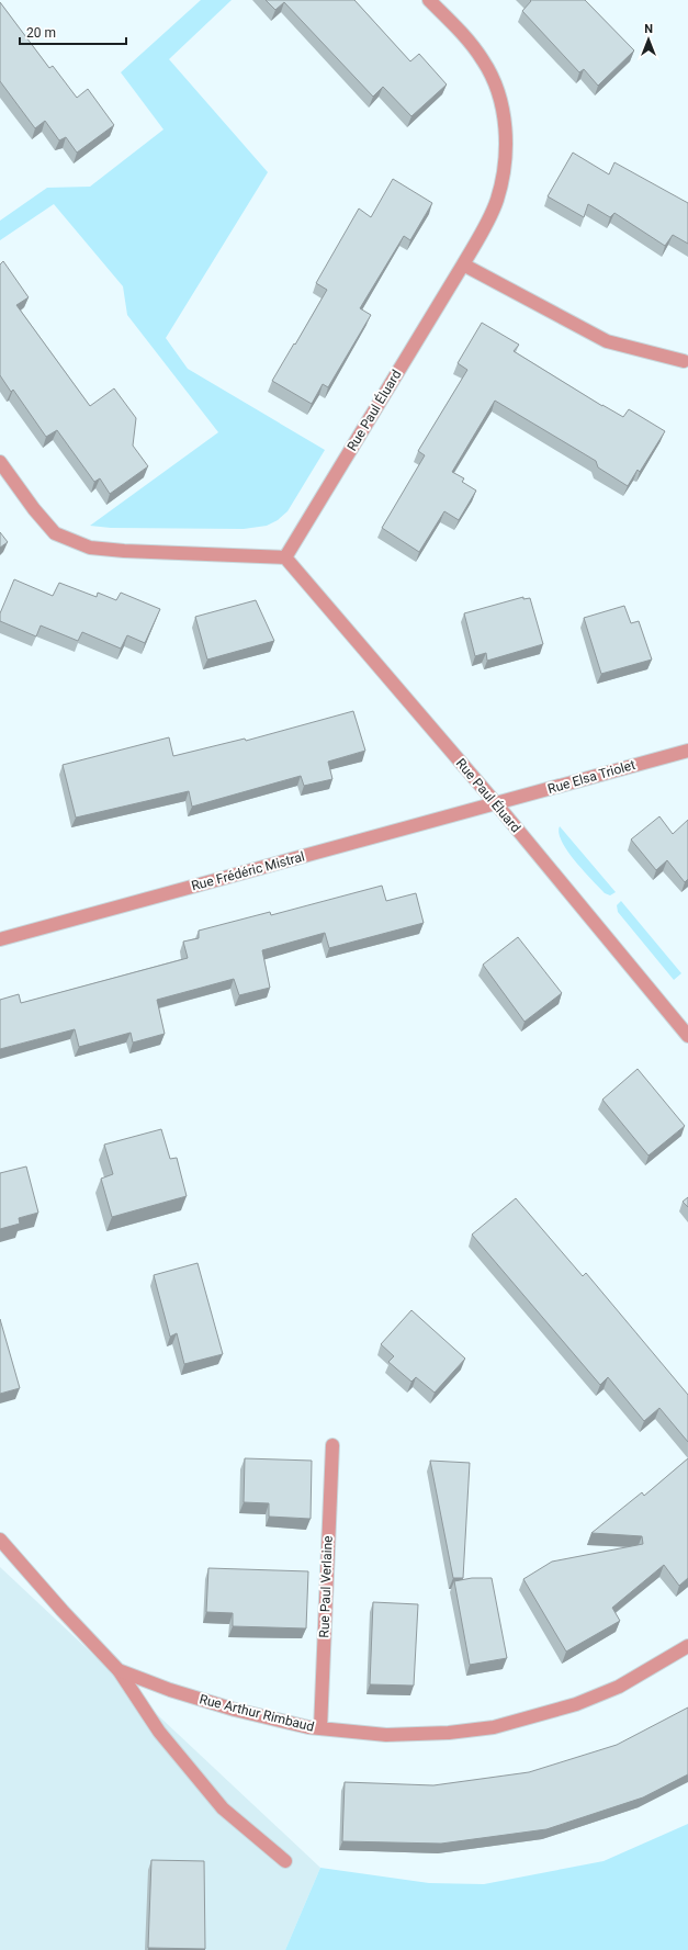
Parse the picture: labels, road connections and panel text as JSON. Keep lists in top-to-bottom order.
{
  "streets": {
    "street": [
      "Rue Paul Éluard",
      "Rue Elsa Triolet",
      "Rue Frédéric Mistral",
      "Rue Paul Verlaine",
      "Rue Arthur Rimbaud"
    ]
  },
  "crossings": [
    ["Rue Paul Éluard", "Rue Elsa Triolet"],
    ["Rue Paul Éluard", "Rue Frédéric Mistral"],
    ["Rue Elsa Triolet", "Rue Frédéric Mistral"],
    ["Rue Paul Verlaine", "Rue Arthur Rimbaud"]
  ],
  "scale_bar": "20 m",
  "north": "top"
}
